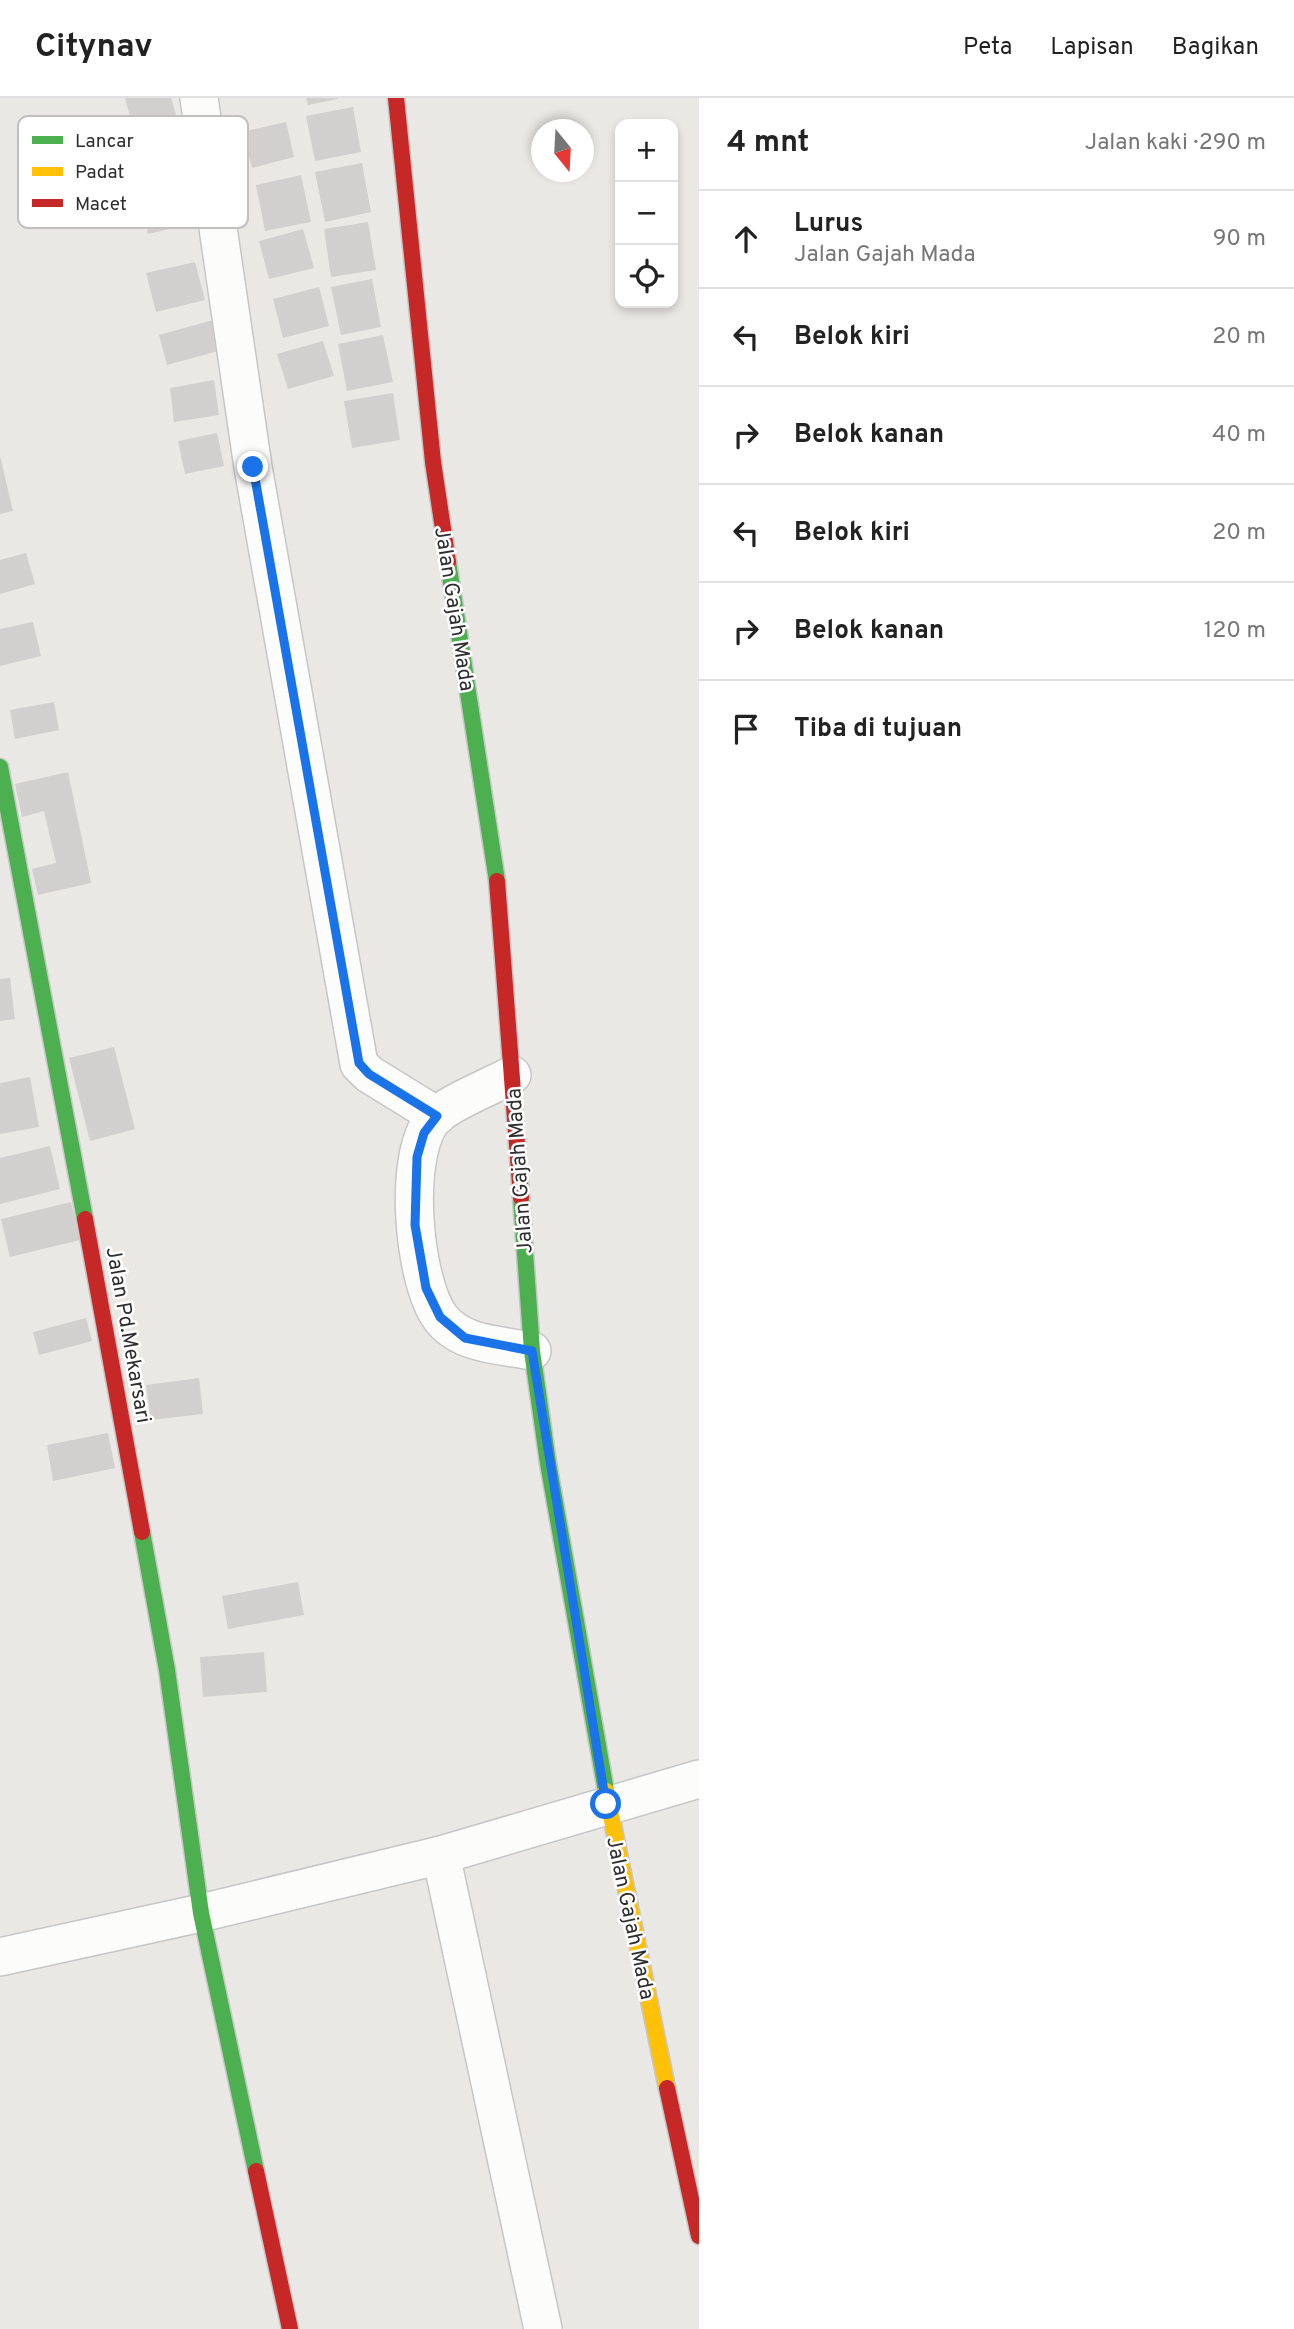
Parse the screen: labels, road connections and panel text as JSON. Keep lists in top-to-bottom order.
{
  "streets": {
    "street": ["Jalan Gajah Mada", "Jalan Pd.Mekarsari"]
  },
  "legend": ["Lancar", "Padat", "Macet"],
  "north": "bottom",
  "page": {
    "header": "Citynav",
    "nav": ["Peta", "Lapisan", "Bagikan"],
    "heading": ["4 mnt", "Jalan kaki · 290 m"],
    "map_buttons": ["+", "−"],
    "list": [
      ["Lurus", "Jalan Gajah Mada", "90 m"],
      ["Belok kiri", "20 m"],
      ["Belok kanan", "40 m"],
      ["Belok kiri", "20 m"],
      ["Belok kanan", "120 m"],
      "Tiba di tujuan"
    ]
  }
}
